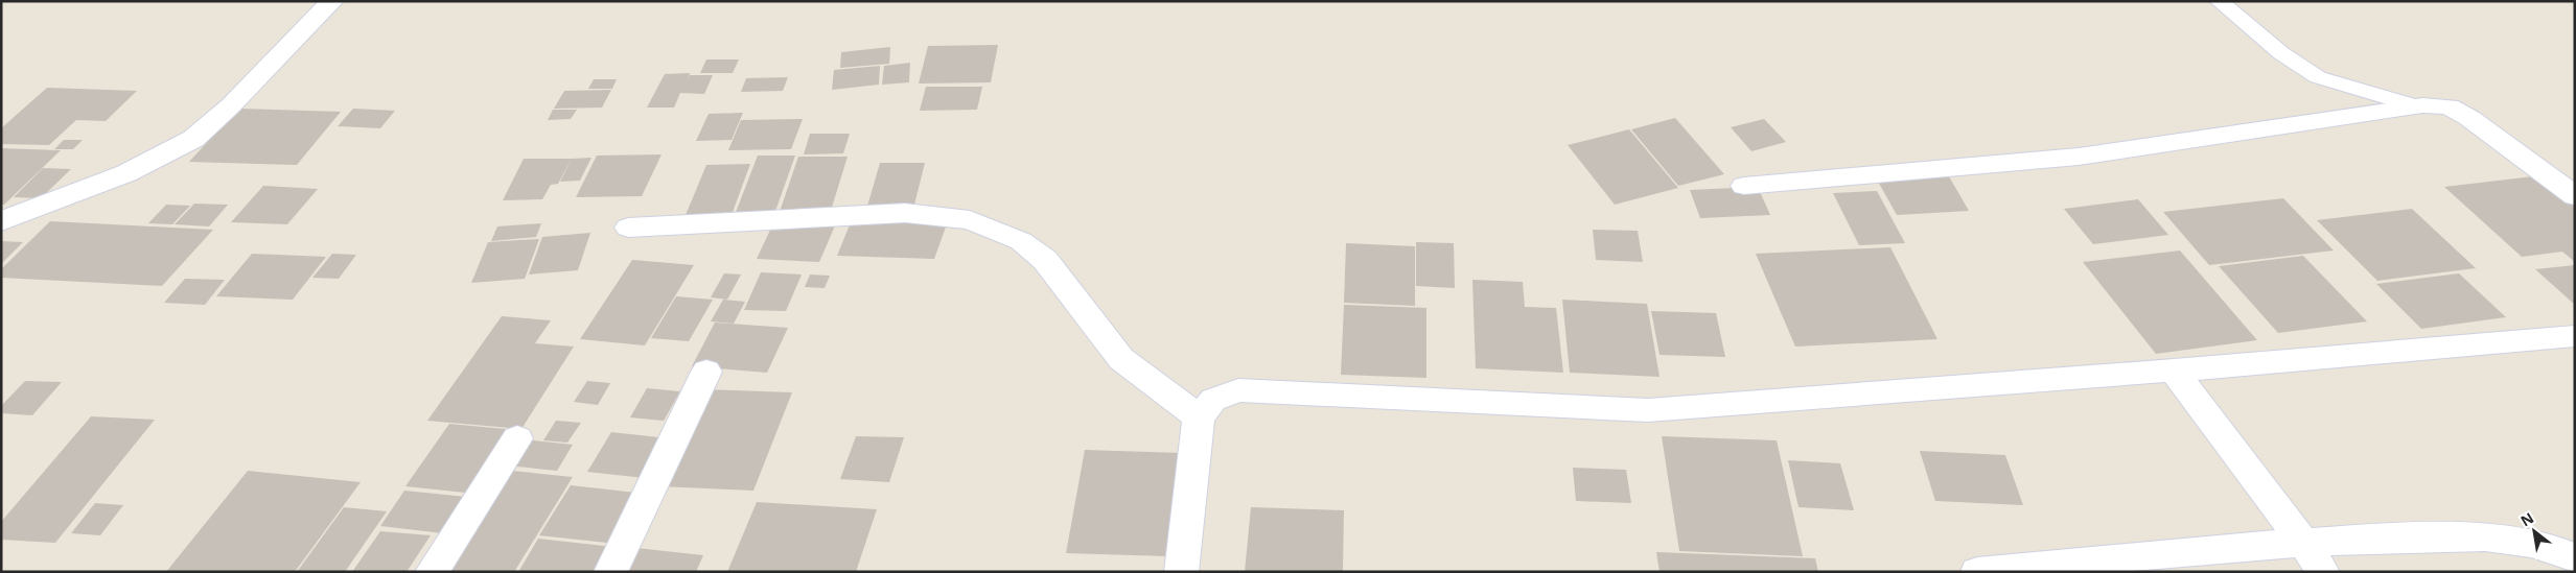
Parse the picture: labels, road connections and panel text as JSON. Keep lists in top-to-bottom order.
{
  "north": "top left"
}
